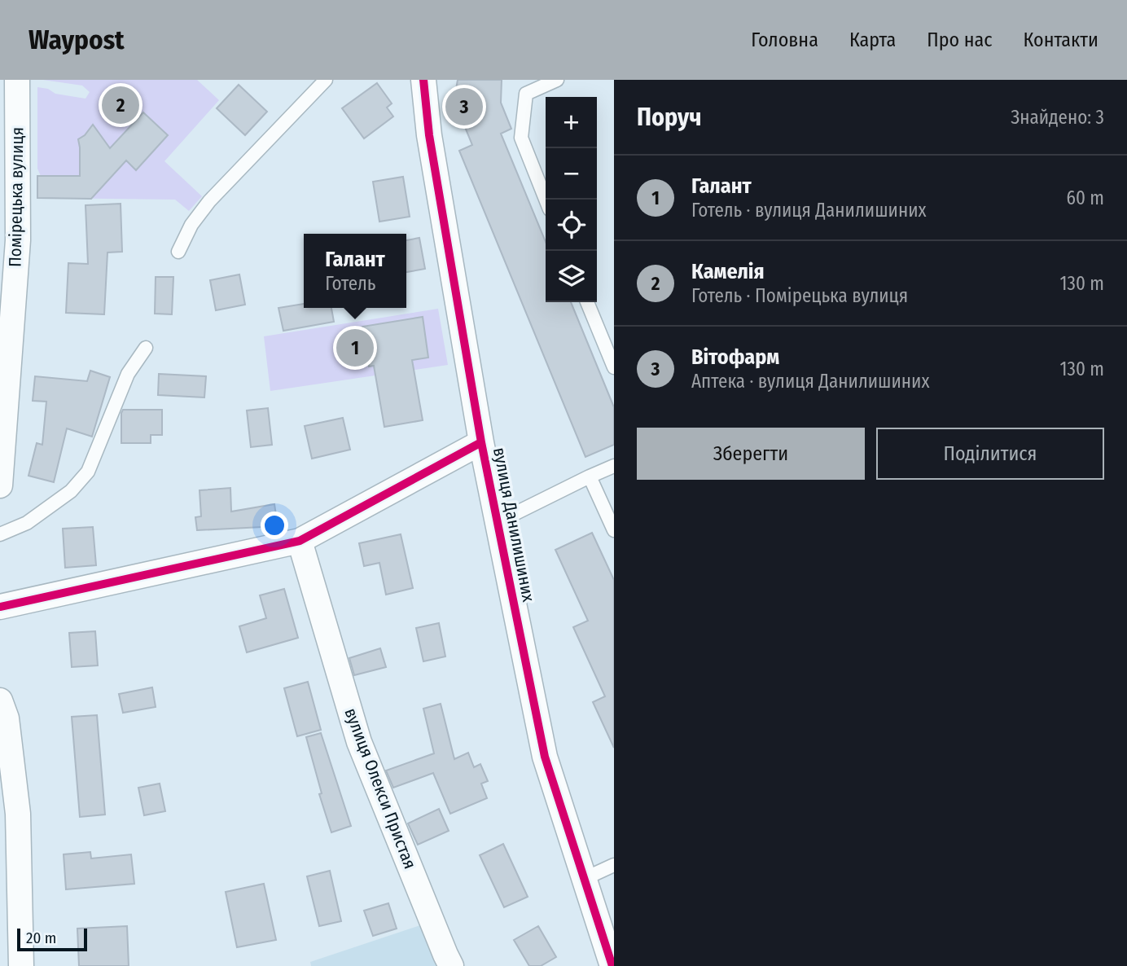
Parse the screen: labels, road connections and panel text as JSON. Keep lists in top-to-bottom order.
{
  "streets": {
    "street": ["Помірецька вулиця", "вулиця Данилишиних", "вулиця Олекси Пристая"]
  },
  "scale_bar": "20 m",
  "page": {
    "header": "Waypost",
    "nav": [
      "Головна",
      "Карта",
      "Про нас",
      "Контакти"
    ],
    "heading": ["Поруч", "Знайдено: 3"],
    "pins": ["2", "3", "1"],
    "map_buttons": ["+", "−"],
    "list": [
      {
        "mark": "1",
        "name": "Галант",
        "note": "Готель · вулиця Данилишиних",
        "value": "60 m"
      },
      {
        "mark": "2",
        "name": "Камелія",
        "note": "Готель · Помірецька вулиця",
        "value": "130 m"
      },
      {
        "mark": "3",
        "name": "Вітофарм",
        "note": "Аптека · вулиця Данилишиних",
        "value": "130 m"
      }
    ],
    "popup": ["Галант", "Готель"],
    "buttons": ["Зберегти", "Поділитися"],
    "scale": "20 m"
  }
}
